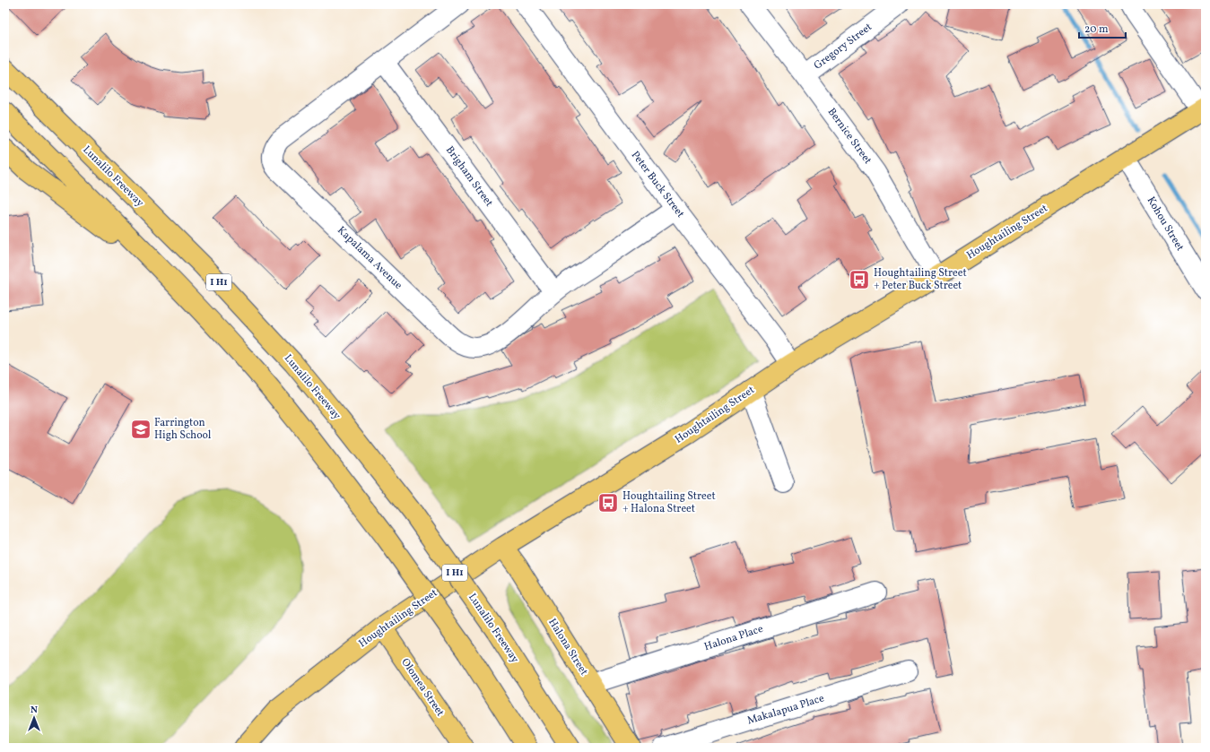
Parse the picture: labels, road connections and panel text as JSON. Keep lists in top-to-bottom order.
{
  "streets": {
    "main road": [
      "Lunalilo Freeway",
      "Houghtailing Street",
      "I H1",
      "Halona Street",
      "Olomea Street"
    ],
    "street": [
      "Gregory Street",
      "Bernice Street",
      "Brigham Street",
      "Peter Buck Street",
      "Kohou Street",
      "Kapalama Avenue",
      "Halona Place",
      "Makalapua Place"
    ]
  },
  "crossings": [
    ["Gregory Street", "Bernice Street"],
    ["Bernice Street", "Houghtailing Street"],
    ["Brigham Street", "Kapalama Avenue"],
    ["Peter Buck Street", "Houghtailing Street"],
    ["Peter Buck Street", "Kapalama Avenue"],
    ["Kohou Street", "Houghtailing Street"],
    ["Houghtailing Street", "Halona Street"],
    ["Houghtailing Street", "Olomea Street"],
    ["Halona Place", "Halona Street"]
  ],
  "places": {
    "bus stop": ["Houghtailing Street + Peter Buck Street", "Houghtailing Street + Halona Street"],
    "school or university": ["Farrington High School"]
  },
  "scale_bar": "20 m",
  "north": "top"
}
